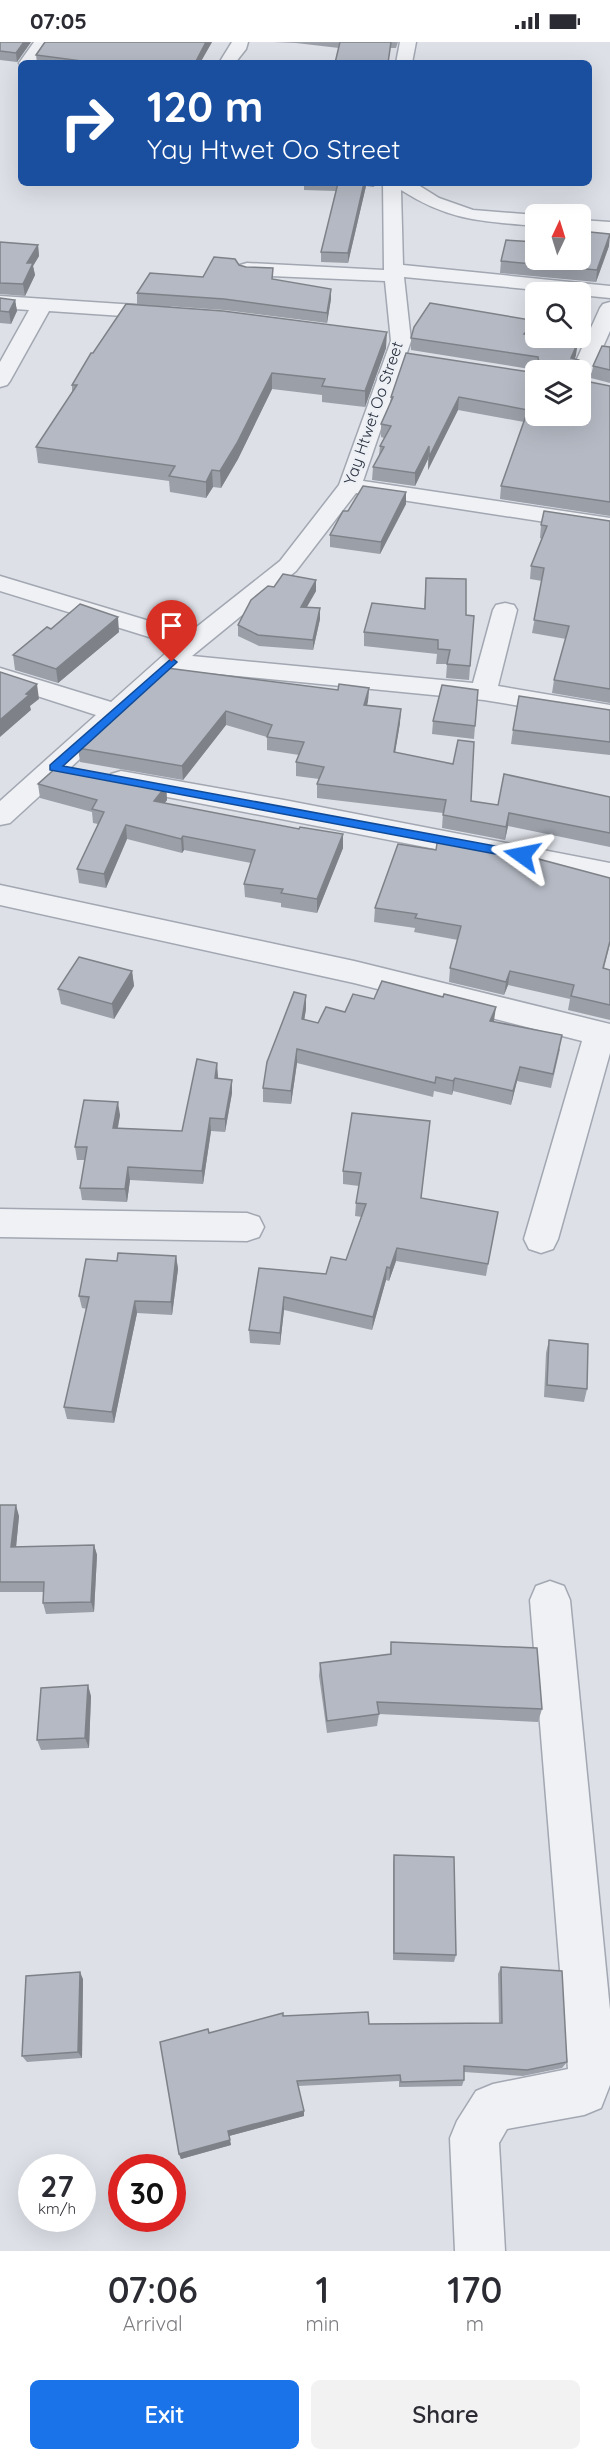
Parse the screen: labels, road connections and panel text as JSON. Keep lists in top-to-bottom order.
{
  "streets": {
    "street": ["Yay Htwet Oo Street"]
  },
  "north": "top",
  "page": {
    "status": "07:05",
    "turn": ["120 m", "Yay Htwet Oo Street"],
    "speed": "27 km/h",
    "limit": "30",
    "eta": [
      "07:06",
      "Arrival",
      "1",
      "min",
      "170",
      "m"
    ],
    "buttons": ["Exit", "Share"]
  }
}
